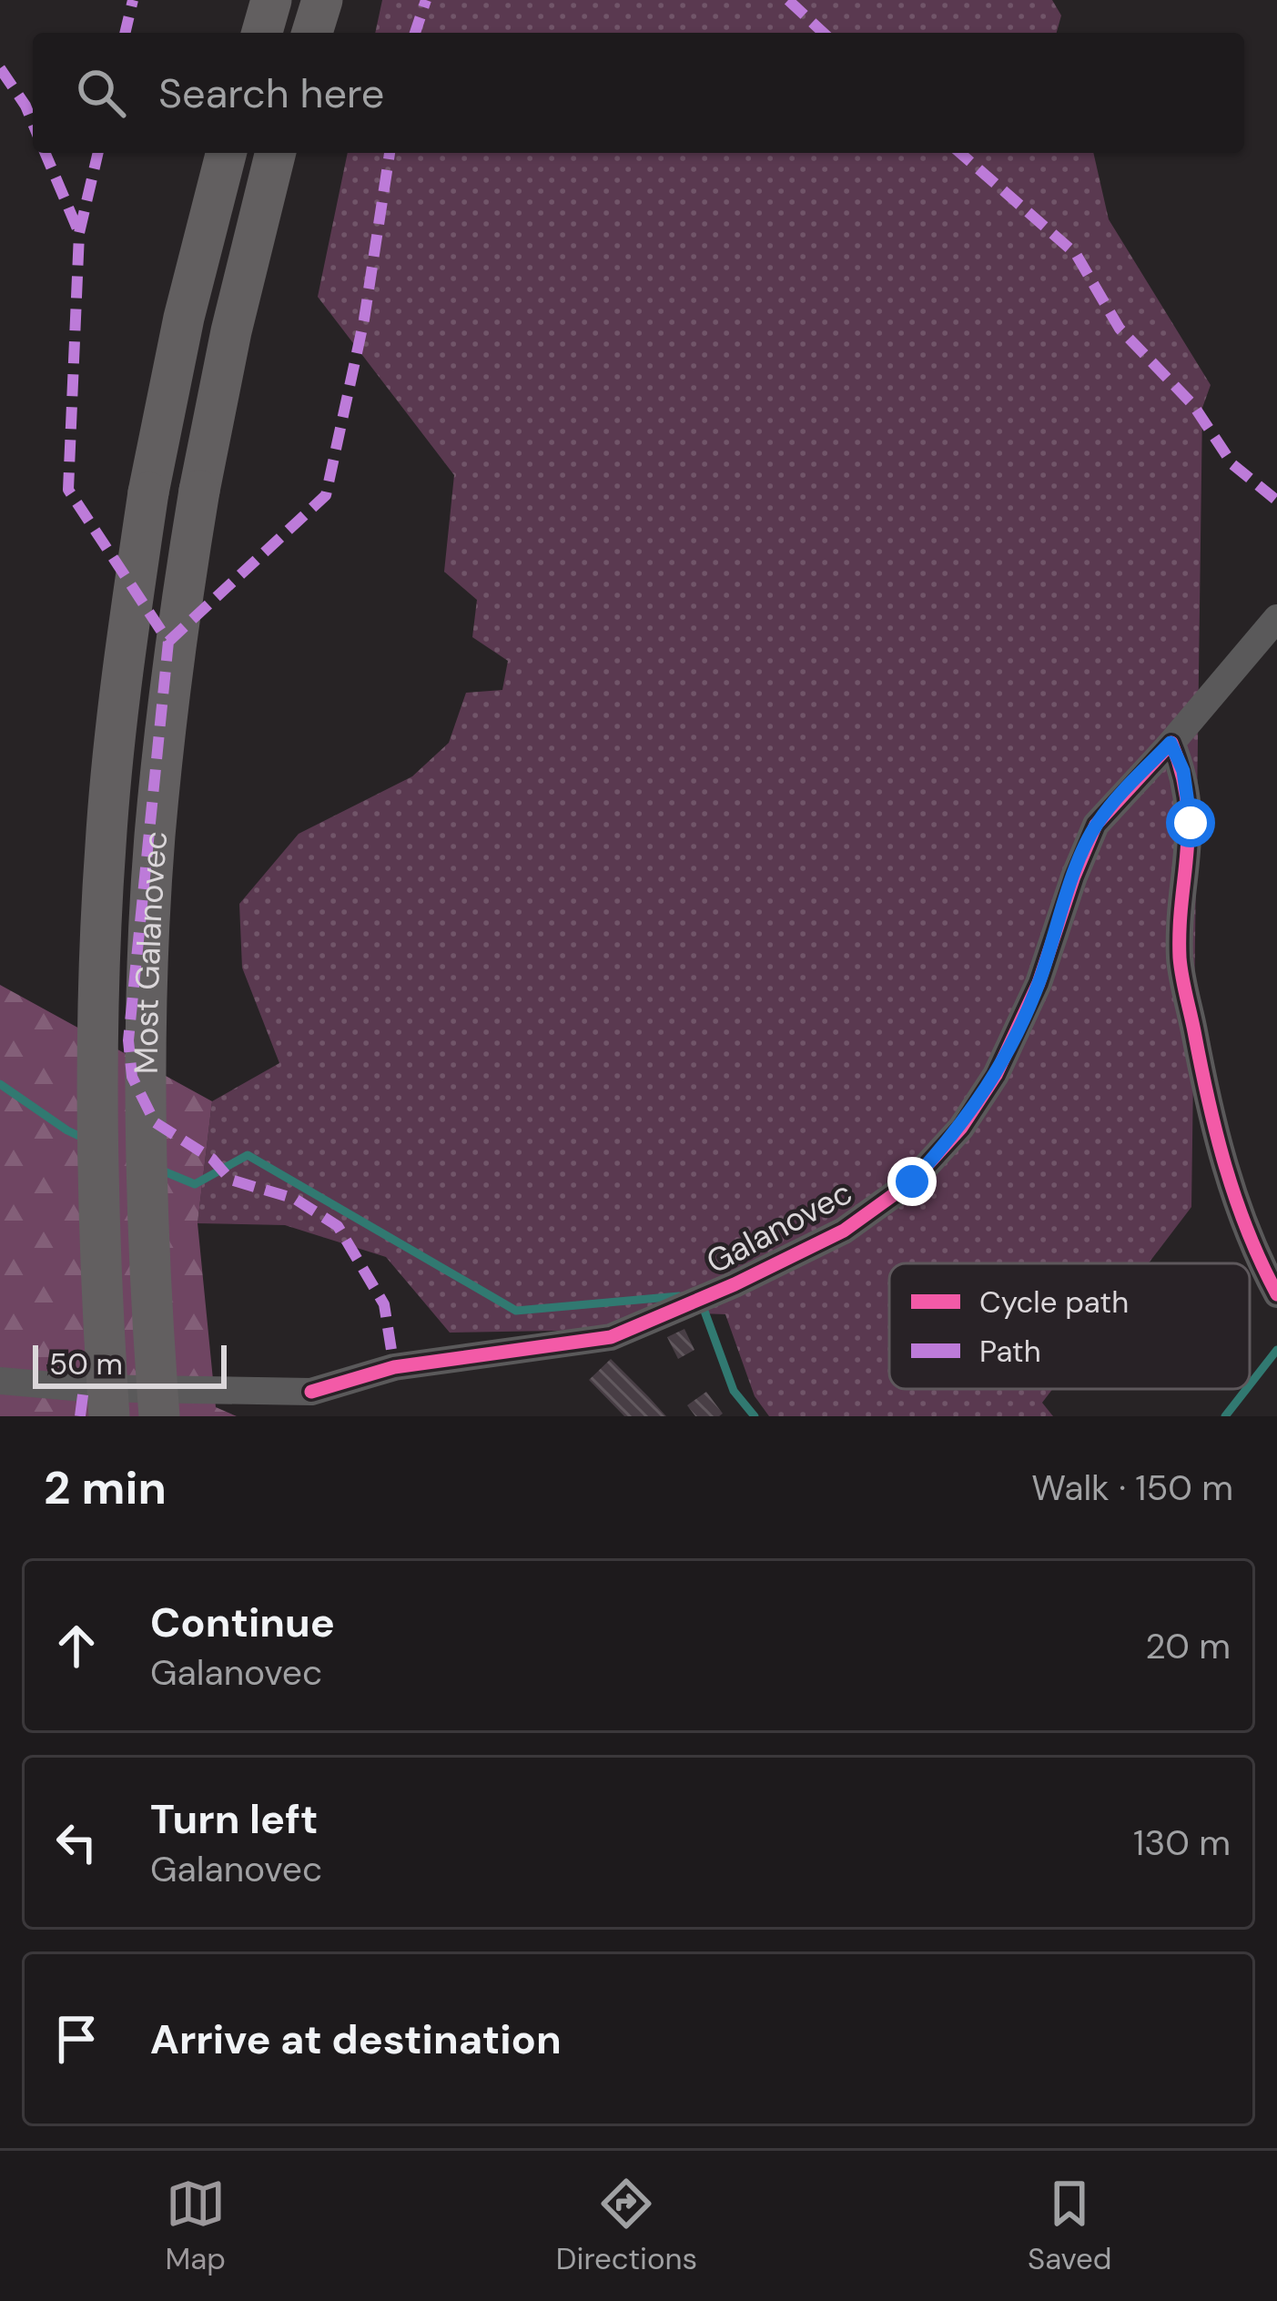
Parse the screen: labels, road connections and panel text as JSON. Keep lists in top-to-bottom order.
{
  "streets": {
    "highway": ["Most Galanovec"],
    "street": ["Galanovec"]
  },
  "legend": ["Cycle path", "Path"],
  "scale_bar": "50 m",
  "page": {
    "search": "Search here",
    "scale": "50 m",
    "heading": ["2 min", "Walk · 150 m"],
    "list": [
      ["Continue", "Galanovec", "20 m"],
      ["Turn left", "Galanovec", "130 m"],
      "Arrive at destination"
    ],
    "nav": ["Map", "Directions", "Saved"]
  }
}
